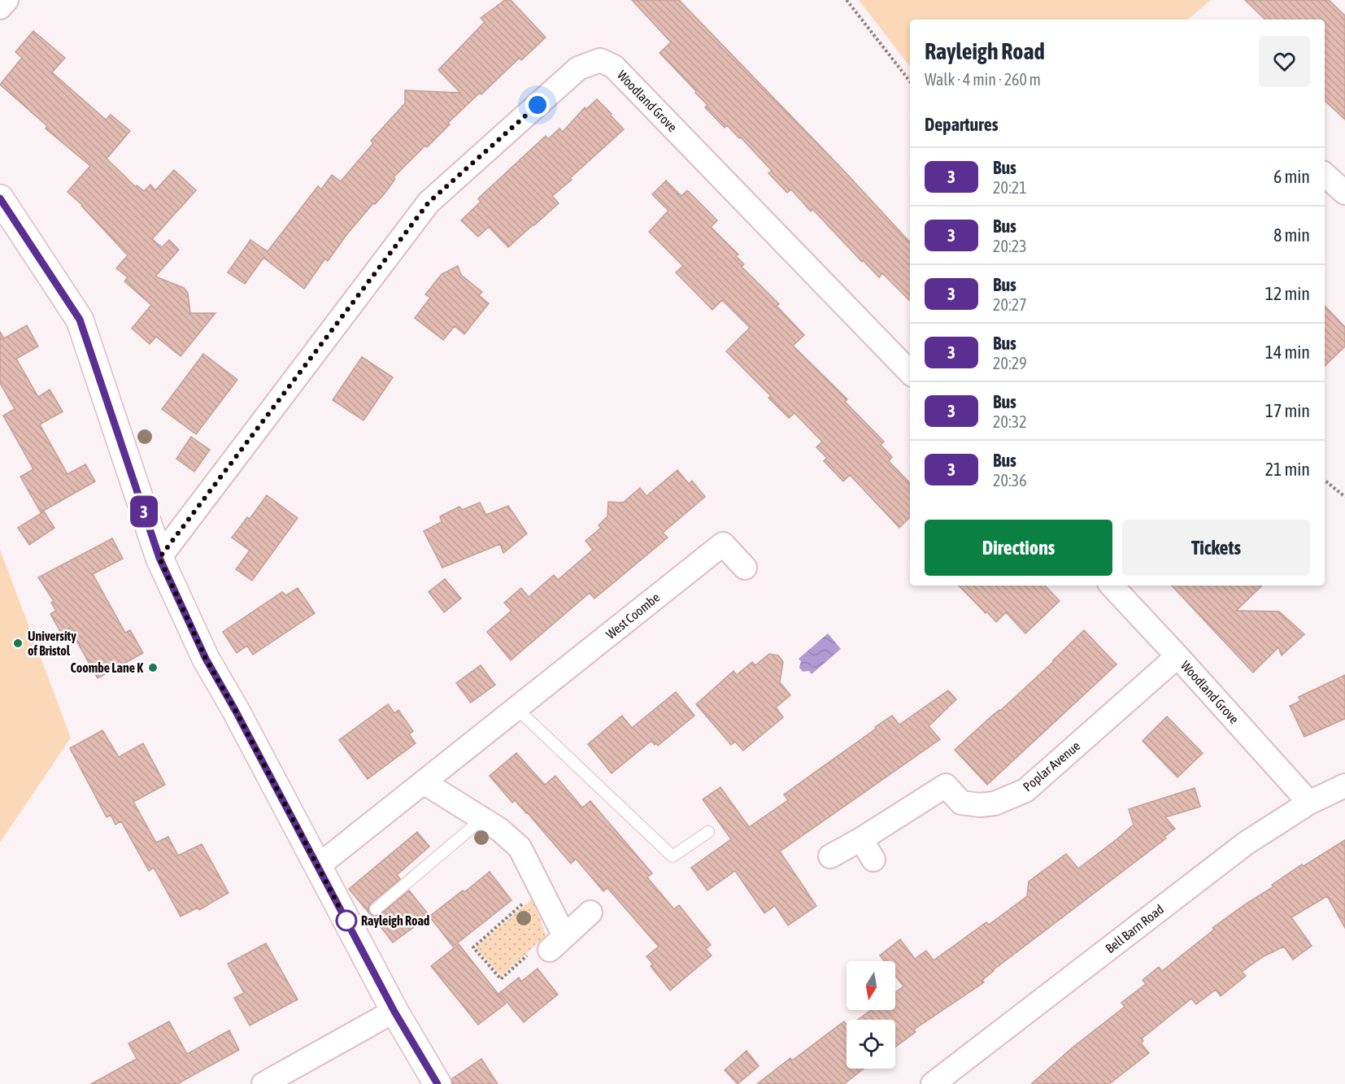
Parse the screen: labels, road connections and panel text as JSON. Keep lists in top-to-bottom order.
{
  "streets": {
    "street": [
      "Woodland Grove",
      "West Coombe",
      "Poplar Avenue",
      "Bell Barn Road"
    ]
  },
  "crossings": [
    ["Woodland Grove", "Poplar Avenue"],
    ["Woodland Grove", "Bell Barn Road"]
  ],
  "places": ["University of Bristol", "Coombe Lane K", "Rayleigh Road"],
  "lines": ["bus line 3"],
  "north": "bottom",
  "page": {
    "on_map": "3",
    "heading": [
      ["Rayleigh Road", "Walk · 4 min · 260 m"],
      "Departures"
    ],
    "list": [
      {
        "mark": "3",
        "name": "Bus",
        "note": "20:21",
        "value": "6 min"
      },
      {
        "mark": "3",
        "name": "Bus",
        "note": "20:23",
        "value": "8 min"
      },
      {
        "mark": "3",
        "name": "Bus",
        "note": "20:27",
        "value": "12 min"
      },
      {
        "mark": "3",
        "name": "Bus",
        "note": "20:29",
        "value": "14 min"
      },
      {
        "mark": "3",
        "name": "Bus",
        "note": "20:32",
        "value": "17 min"
      },
      {
        "mark": "3",
        "name": "Bus",
        "note": "20:36",
        "value": "21 min"
      }
    ],
    "buttons": ["Directions", "Tickets"]
  }
}
